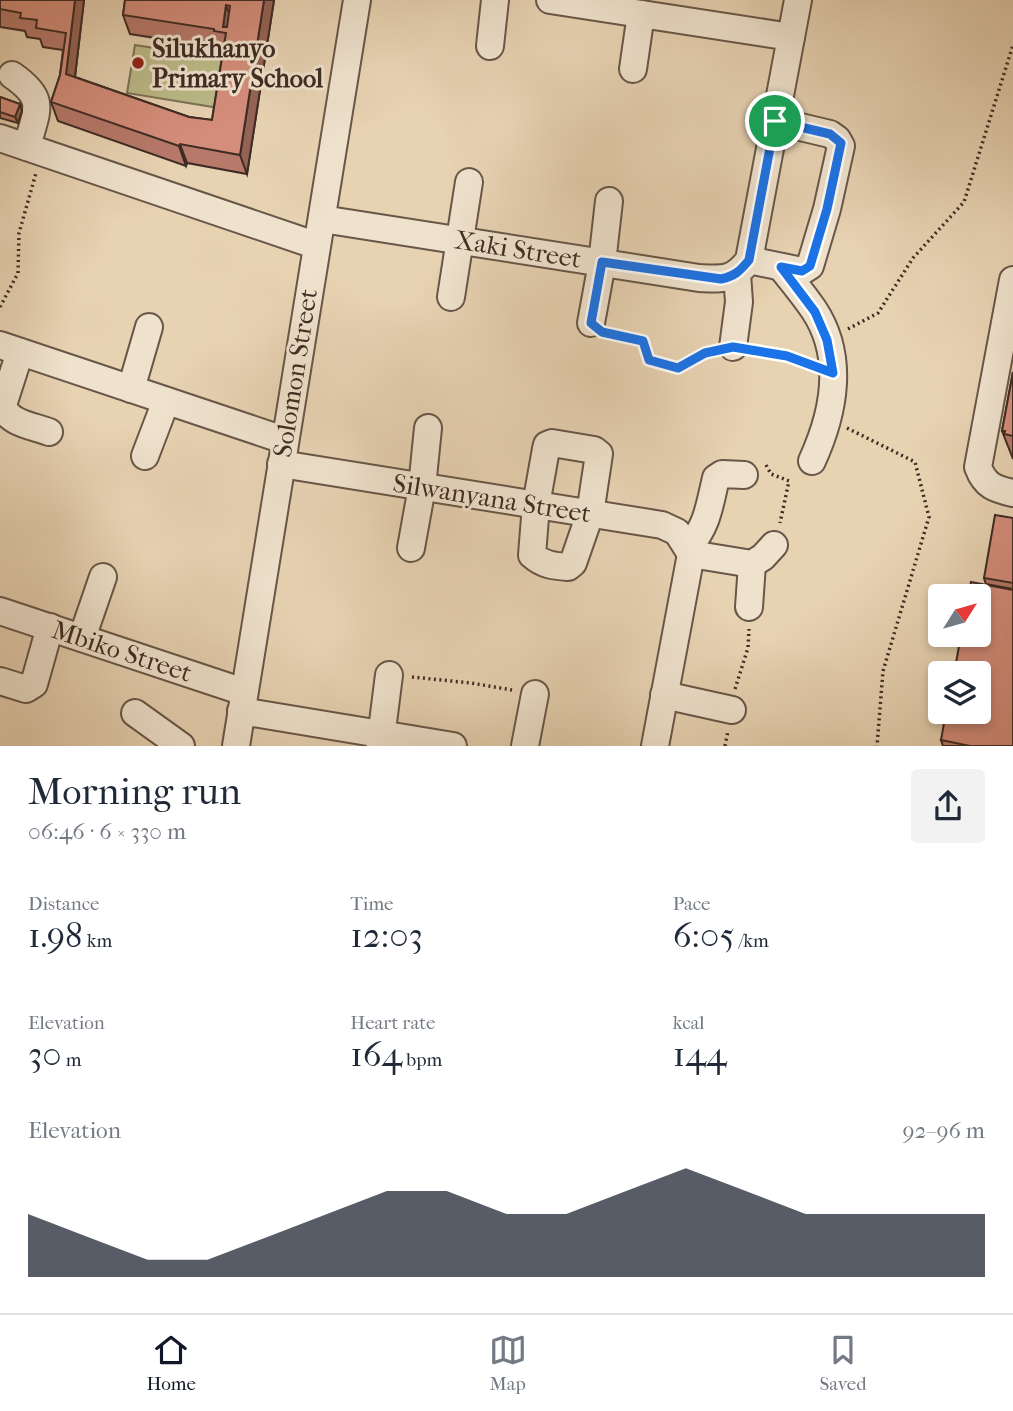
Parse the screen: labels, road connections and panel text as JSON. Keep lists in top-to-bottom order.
{
  "streets": {
    "street": [
      "Xaki Street",
      "Solomon Street",
      "Silwanyana Street",
      "Mbiko Street"
    ]
  },
  "crossings": [
    ["Xaki Street", "Solomon Street"],
    ["Solomon Street", "Silwanyana Street"],
    ["Solomon Street", "Mbiko Street"]
  ],
  "places": ["Silukhanyo Primary School"],
  "north": "top right",
  "page": {
    "heading": ["Morning run", "06:46 · 6 × 330 m"],
    "stats": [
      ["Distance", "1.98 km"],
      ["Time", "12:03"],
      ["Pace", "6:05 /km"],
      ["Elevation", "30 m"],
      ["Heart rate", "164 bpm"],
      ["kcal", "144"]
    ],
    "chart": ["Elevation", "92–96 m"],
    "tabs": ["Home", "Map", "Saved"]
  }
}
